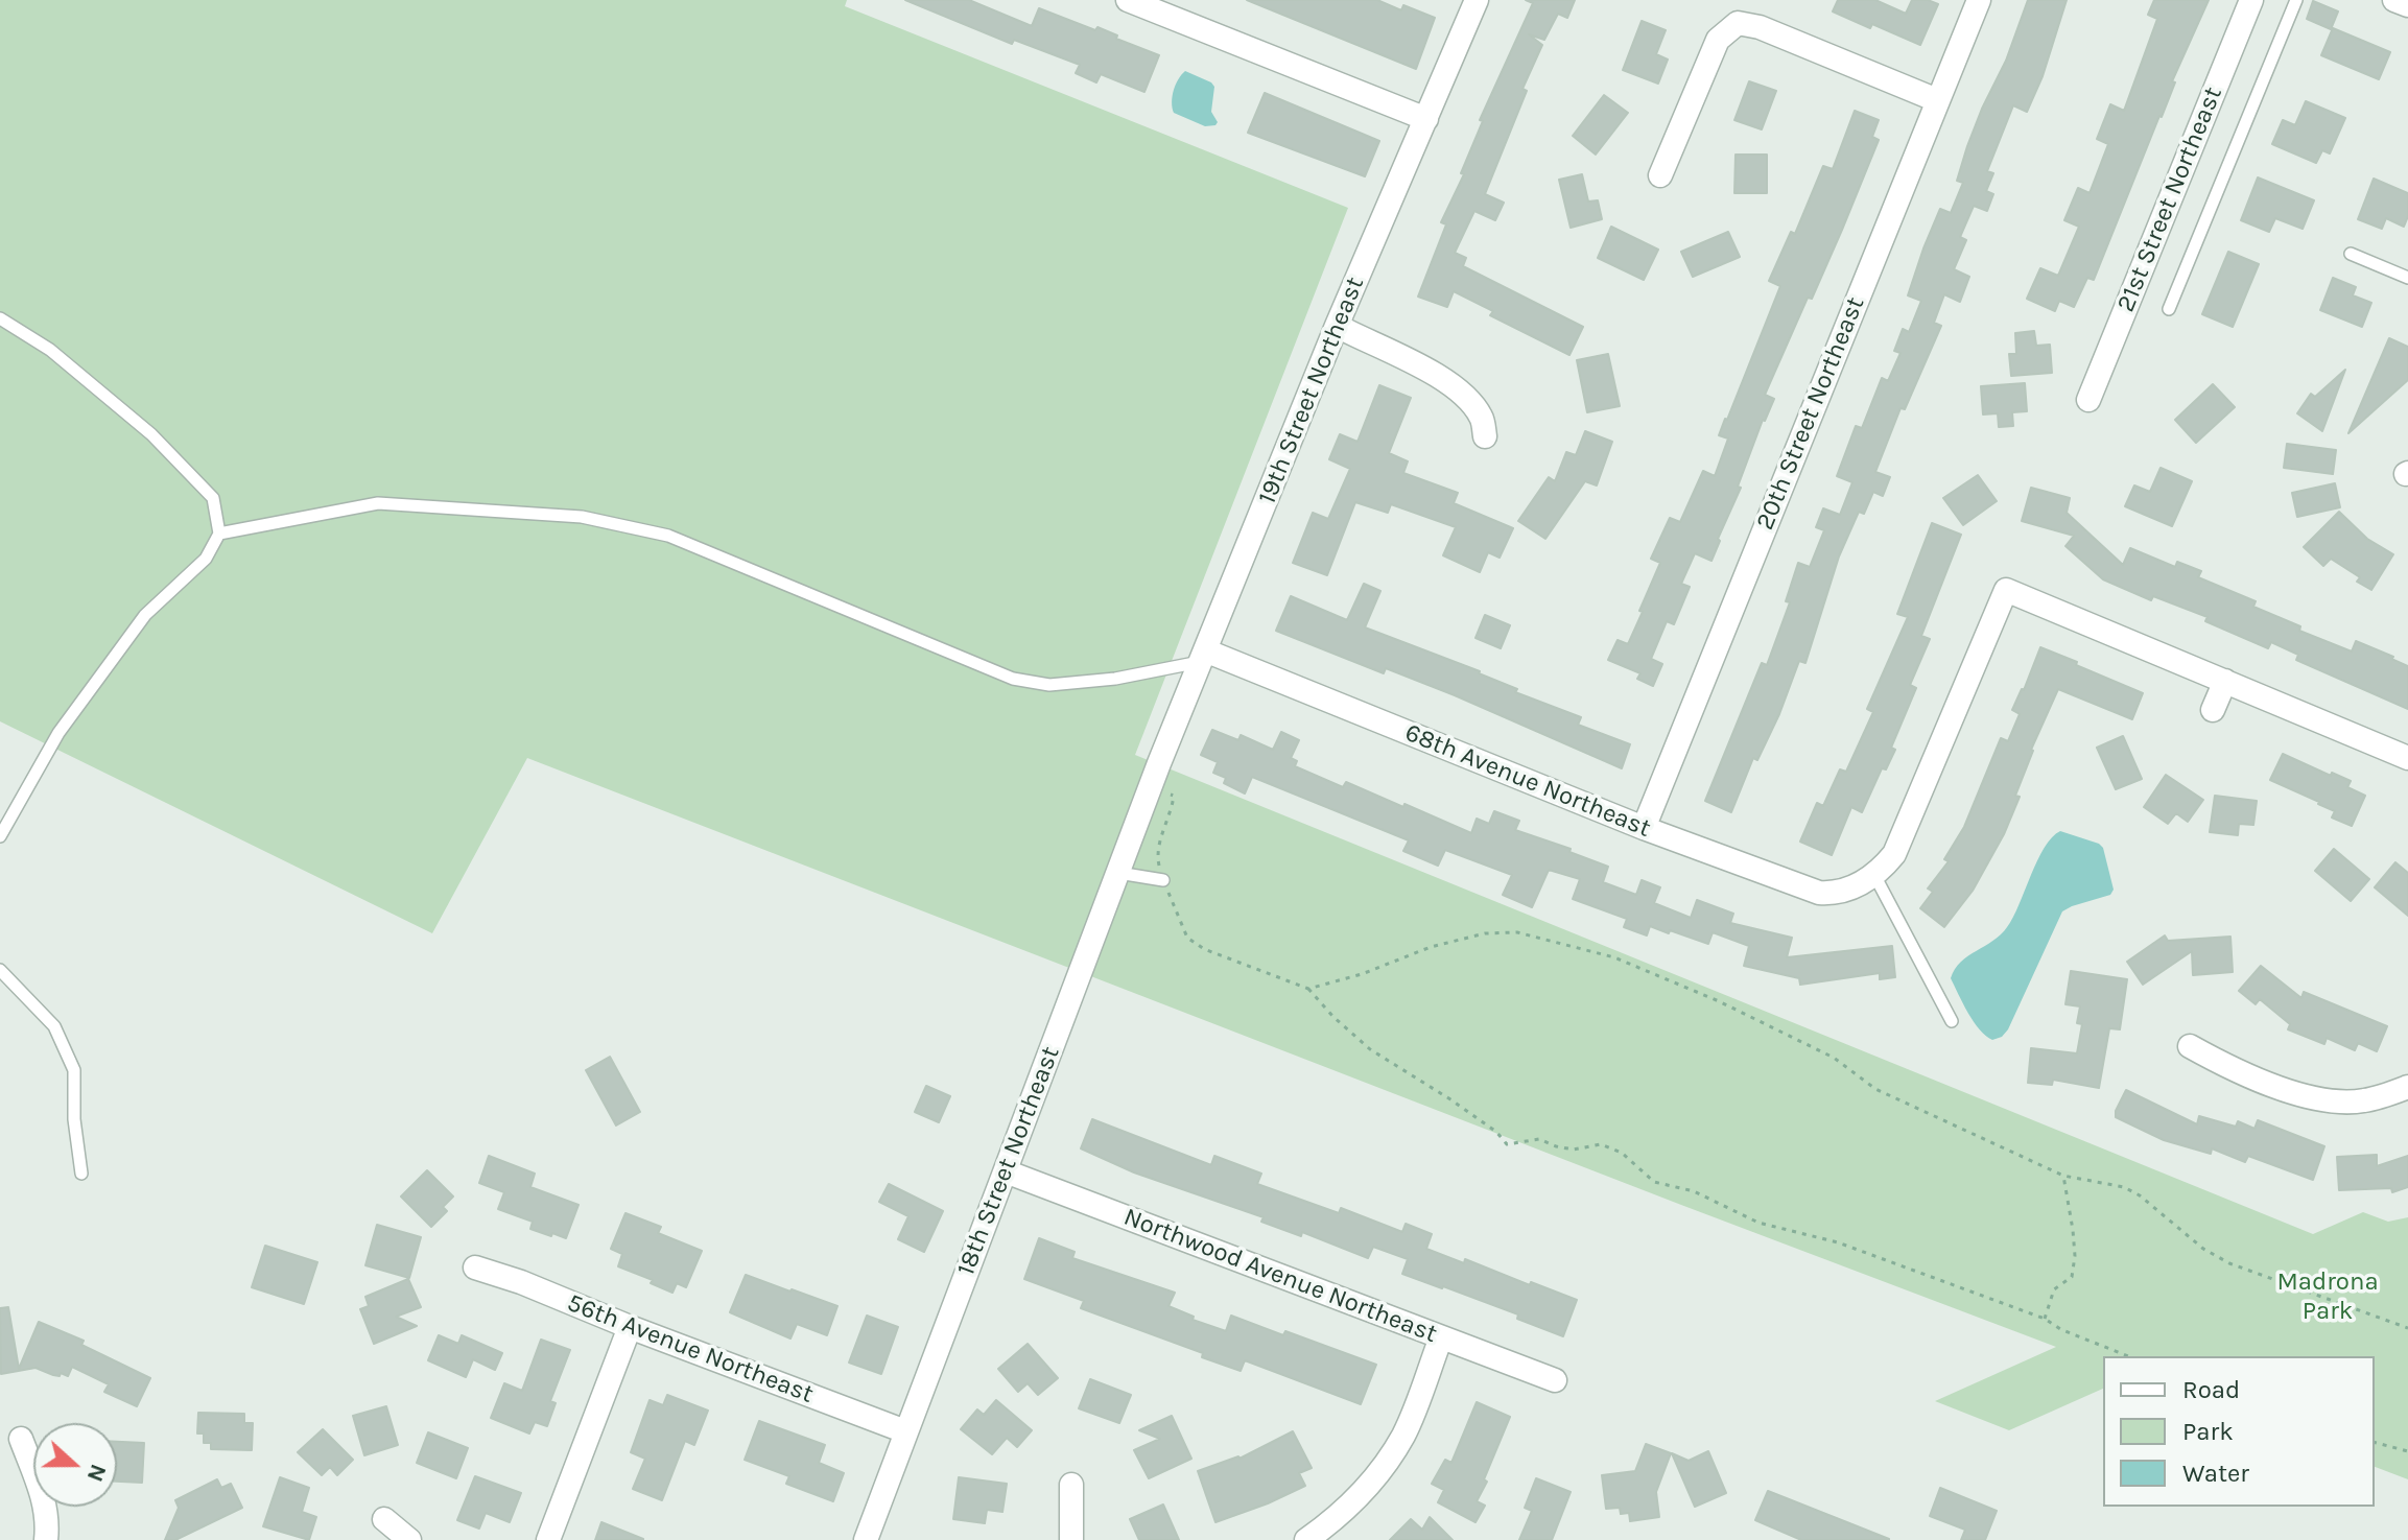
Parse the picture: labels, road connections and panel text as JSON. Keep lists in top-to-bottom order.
{
  "streets": {
    "street": [
      "21st Street Northeast",
      "19th Street Northeast",
      "20th Street Northeast",
      "68th Avenue Northeast",
      "18th Street Northeast",
      "Northwood Avenue Northeast",
      "56th Avenue Northeast"
    ]
  },
  "crossings": [
    ["19th Street Northeast", "68th Avenue Northeast"],
    ["19th Street Northeast", "18th Street Northeast"],
    ["20th Street Northeast", "68th Avenue Northeast"],
    ["18th Street Northeast", "Northwood Avenue Northeast"],
    ["18th Street Northeast", "56th Avenue Northeast"]
  ],
  "parks": ["Madrona Park"],
  "legend": ["Road", "Park", "Water"],
  "north": "right"
}
